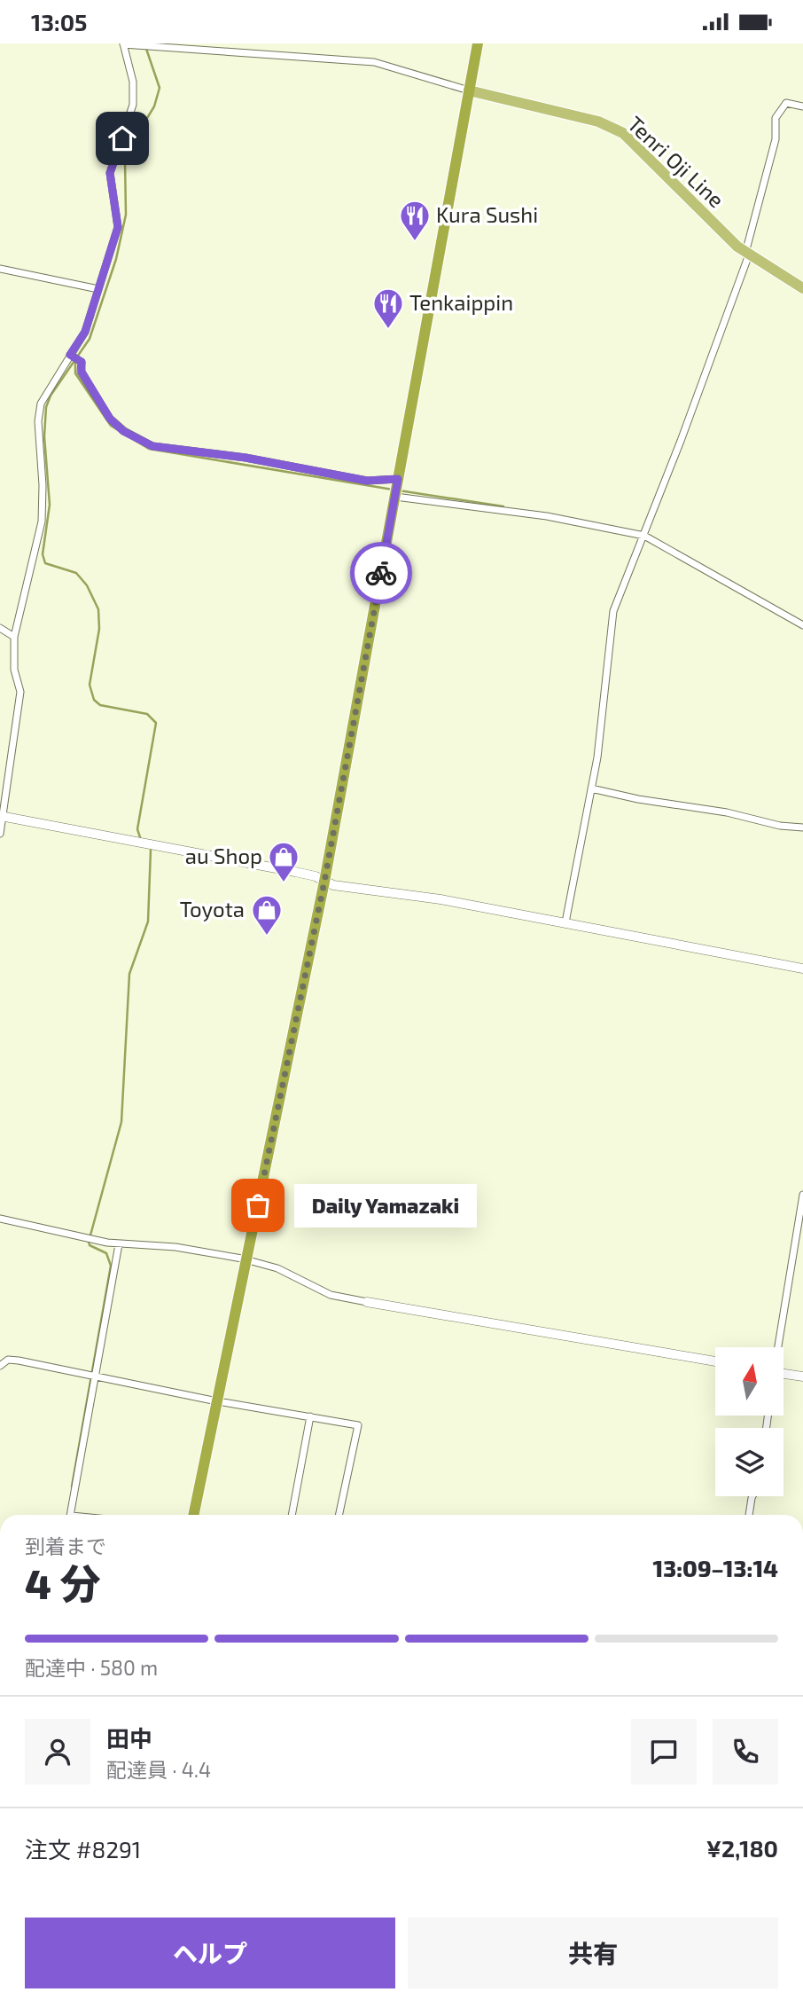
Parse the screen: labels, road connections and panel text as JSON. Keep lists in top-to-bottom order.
{
  "streets": {
    "main road": ["Tenri Oji Line"]
  },
  "places": {
    "restaurant": ["Kura Sushi", "Tenkaippin"],
    "shop": ["au Shop", "Toyota"],
    "other": ["Daily Yamazaki"]
  },
  "north": "top",
  "page": {
    "status": "13:05",
    "bubble": "Daily Yamazaki",
    "heading": ["4 分", "到着まで", "13:09–13:14"],
    "panel": [
      "田中",
      "配達員 · 4.4",
      "注文 #8291",
      "¥2,180"
    ],
    "bar": "配達中 · 580 m",
    "buttons": ["ヘルプ", "共有"]
  }
}
